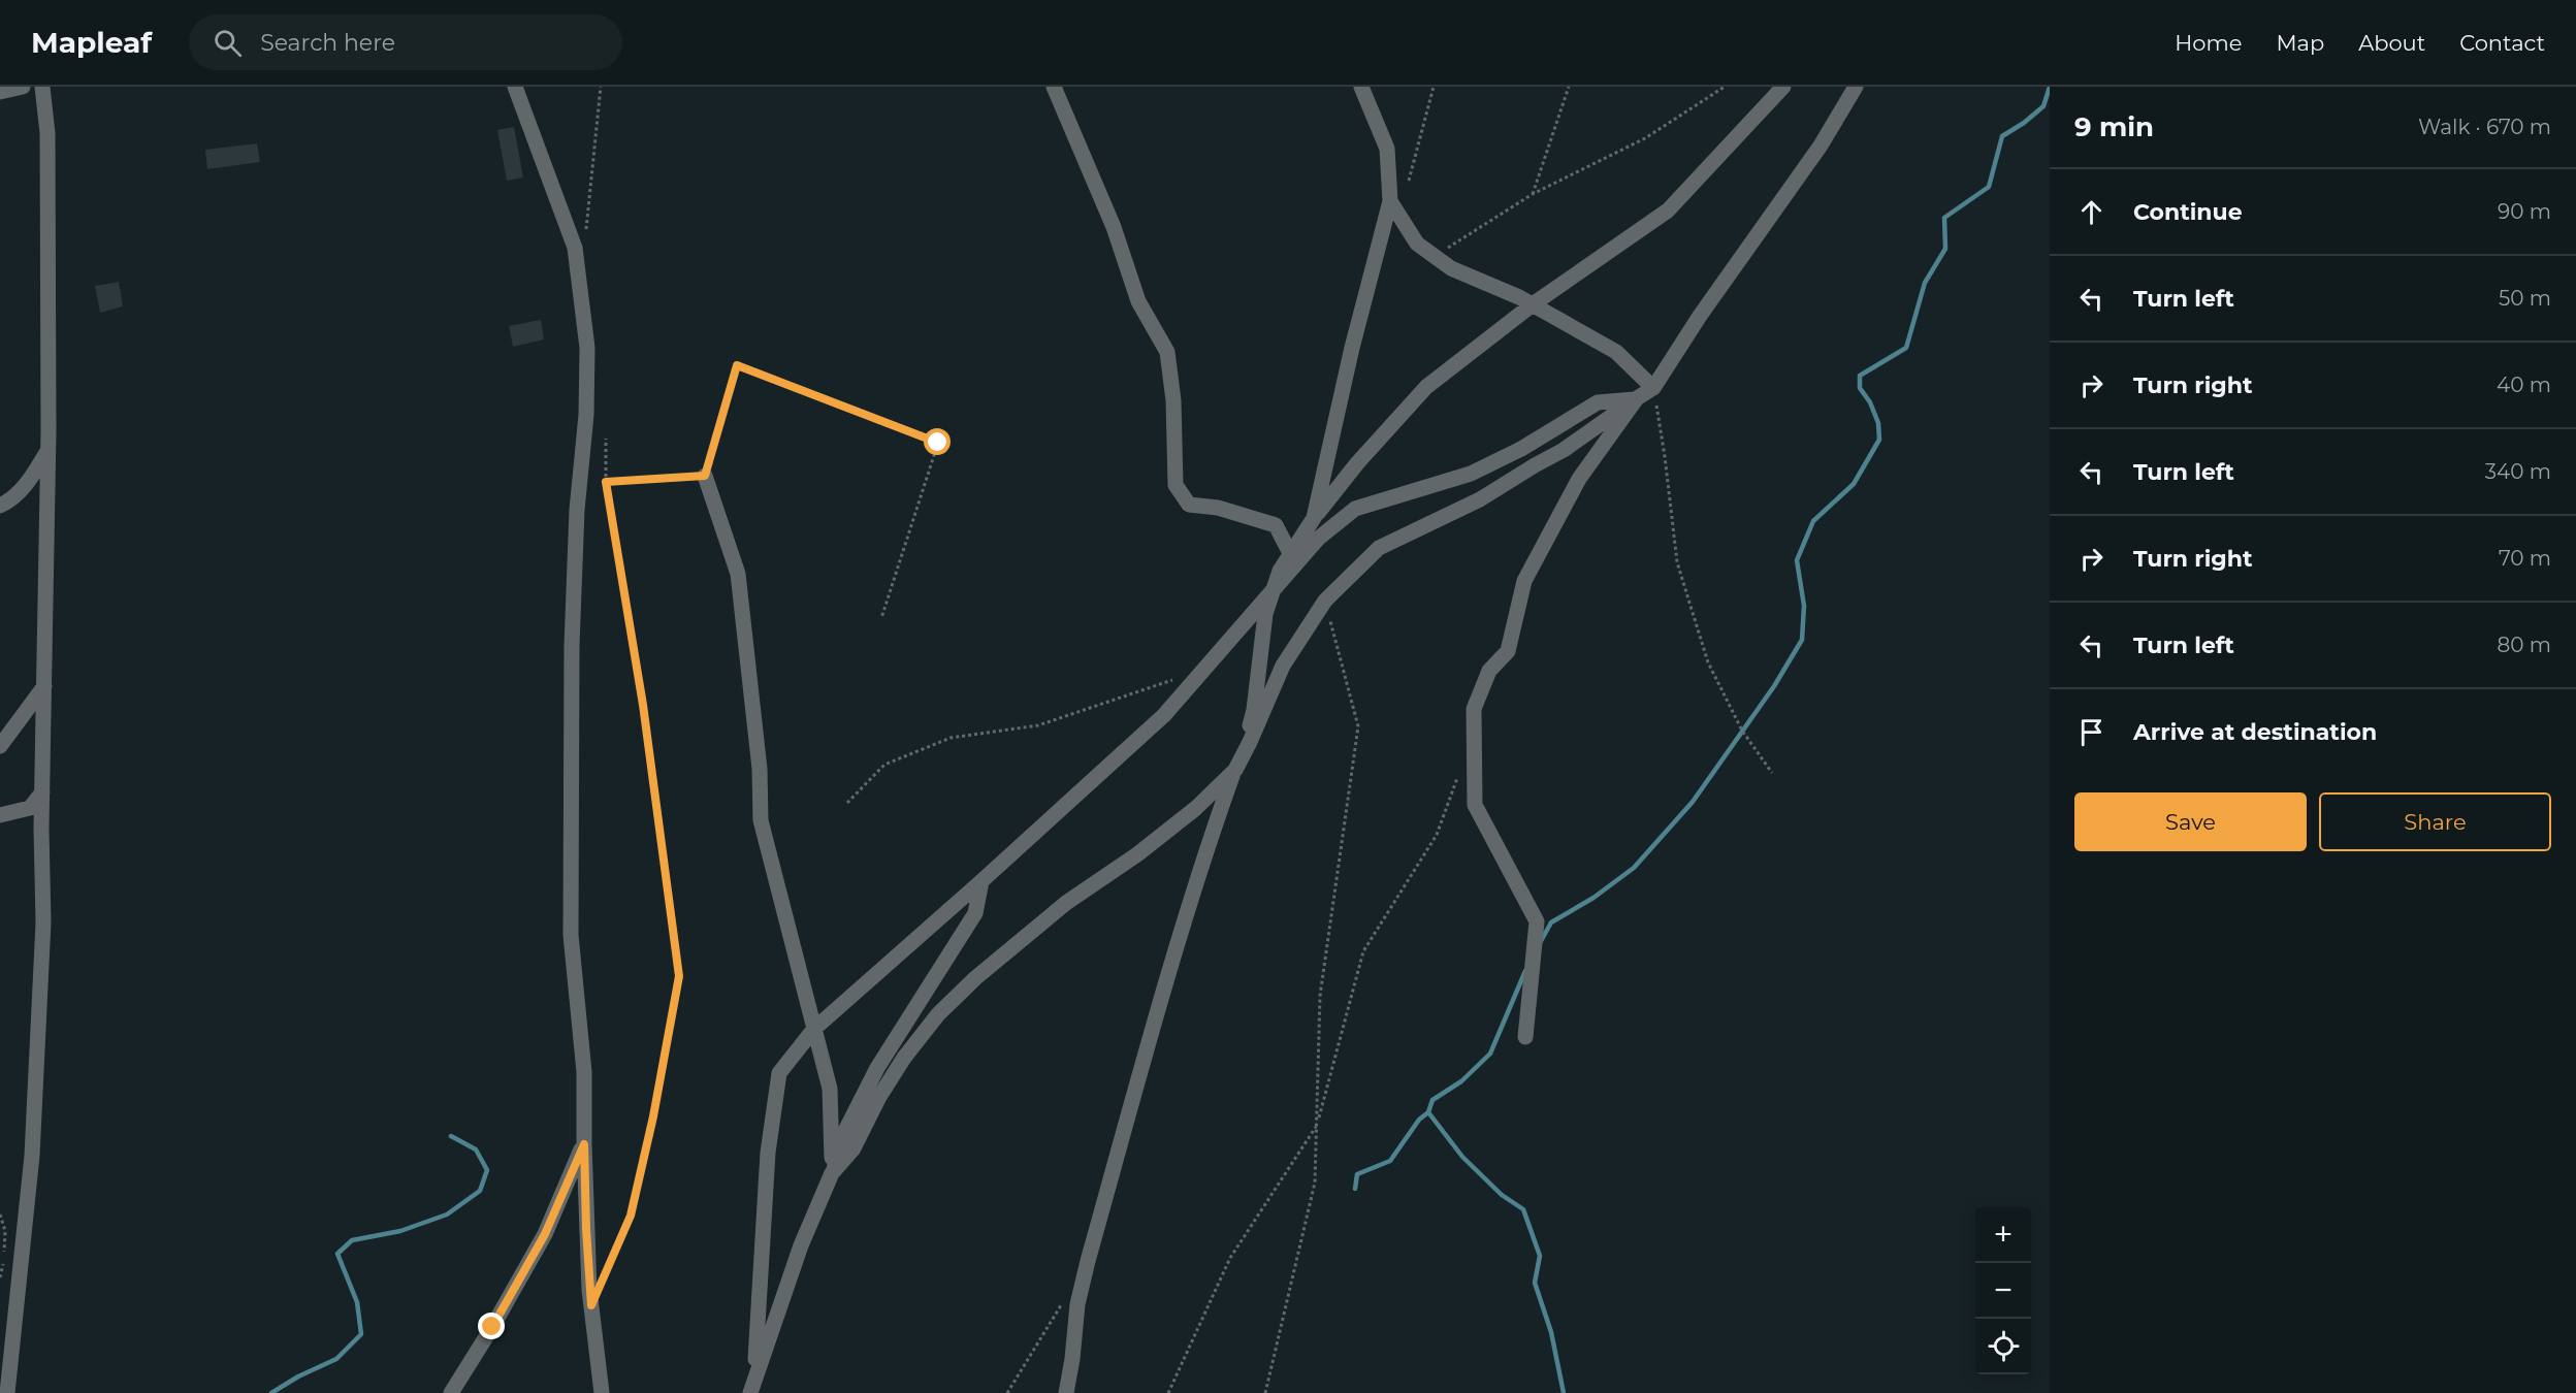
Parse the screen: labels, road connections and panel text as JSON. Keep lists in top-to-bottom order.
{
  "page": {
    "header": "Mapleaf",
    "search": "Search here",
    "nav": [
      "Home",
      "Map",
      "About",
      "Contact"
    ],
    "heading": ["9 min", "Walk · 670 m"],
    "list": [
      ["Continue", "90 m"],
      ["Turn left", "50 m"],
      ["Turn right", "40 m"],
      ["Turn left", "340 m"],
      ["Turn right", "70 m"],
      ["Turn left", "80 m"],
      "Arrive at destination"
    ],
    "buttons": ["Save", "Share"],
    "map_buttons": ["+", "−"]
  }
}
